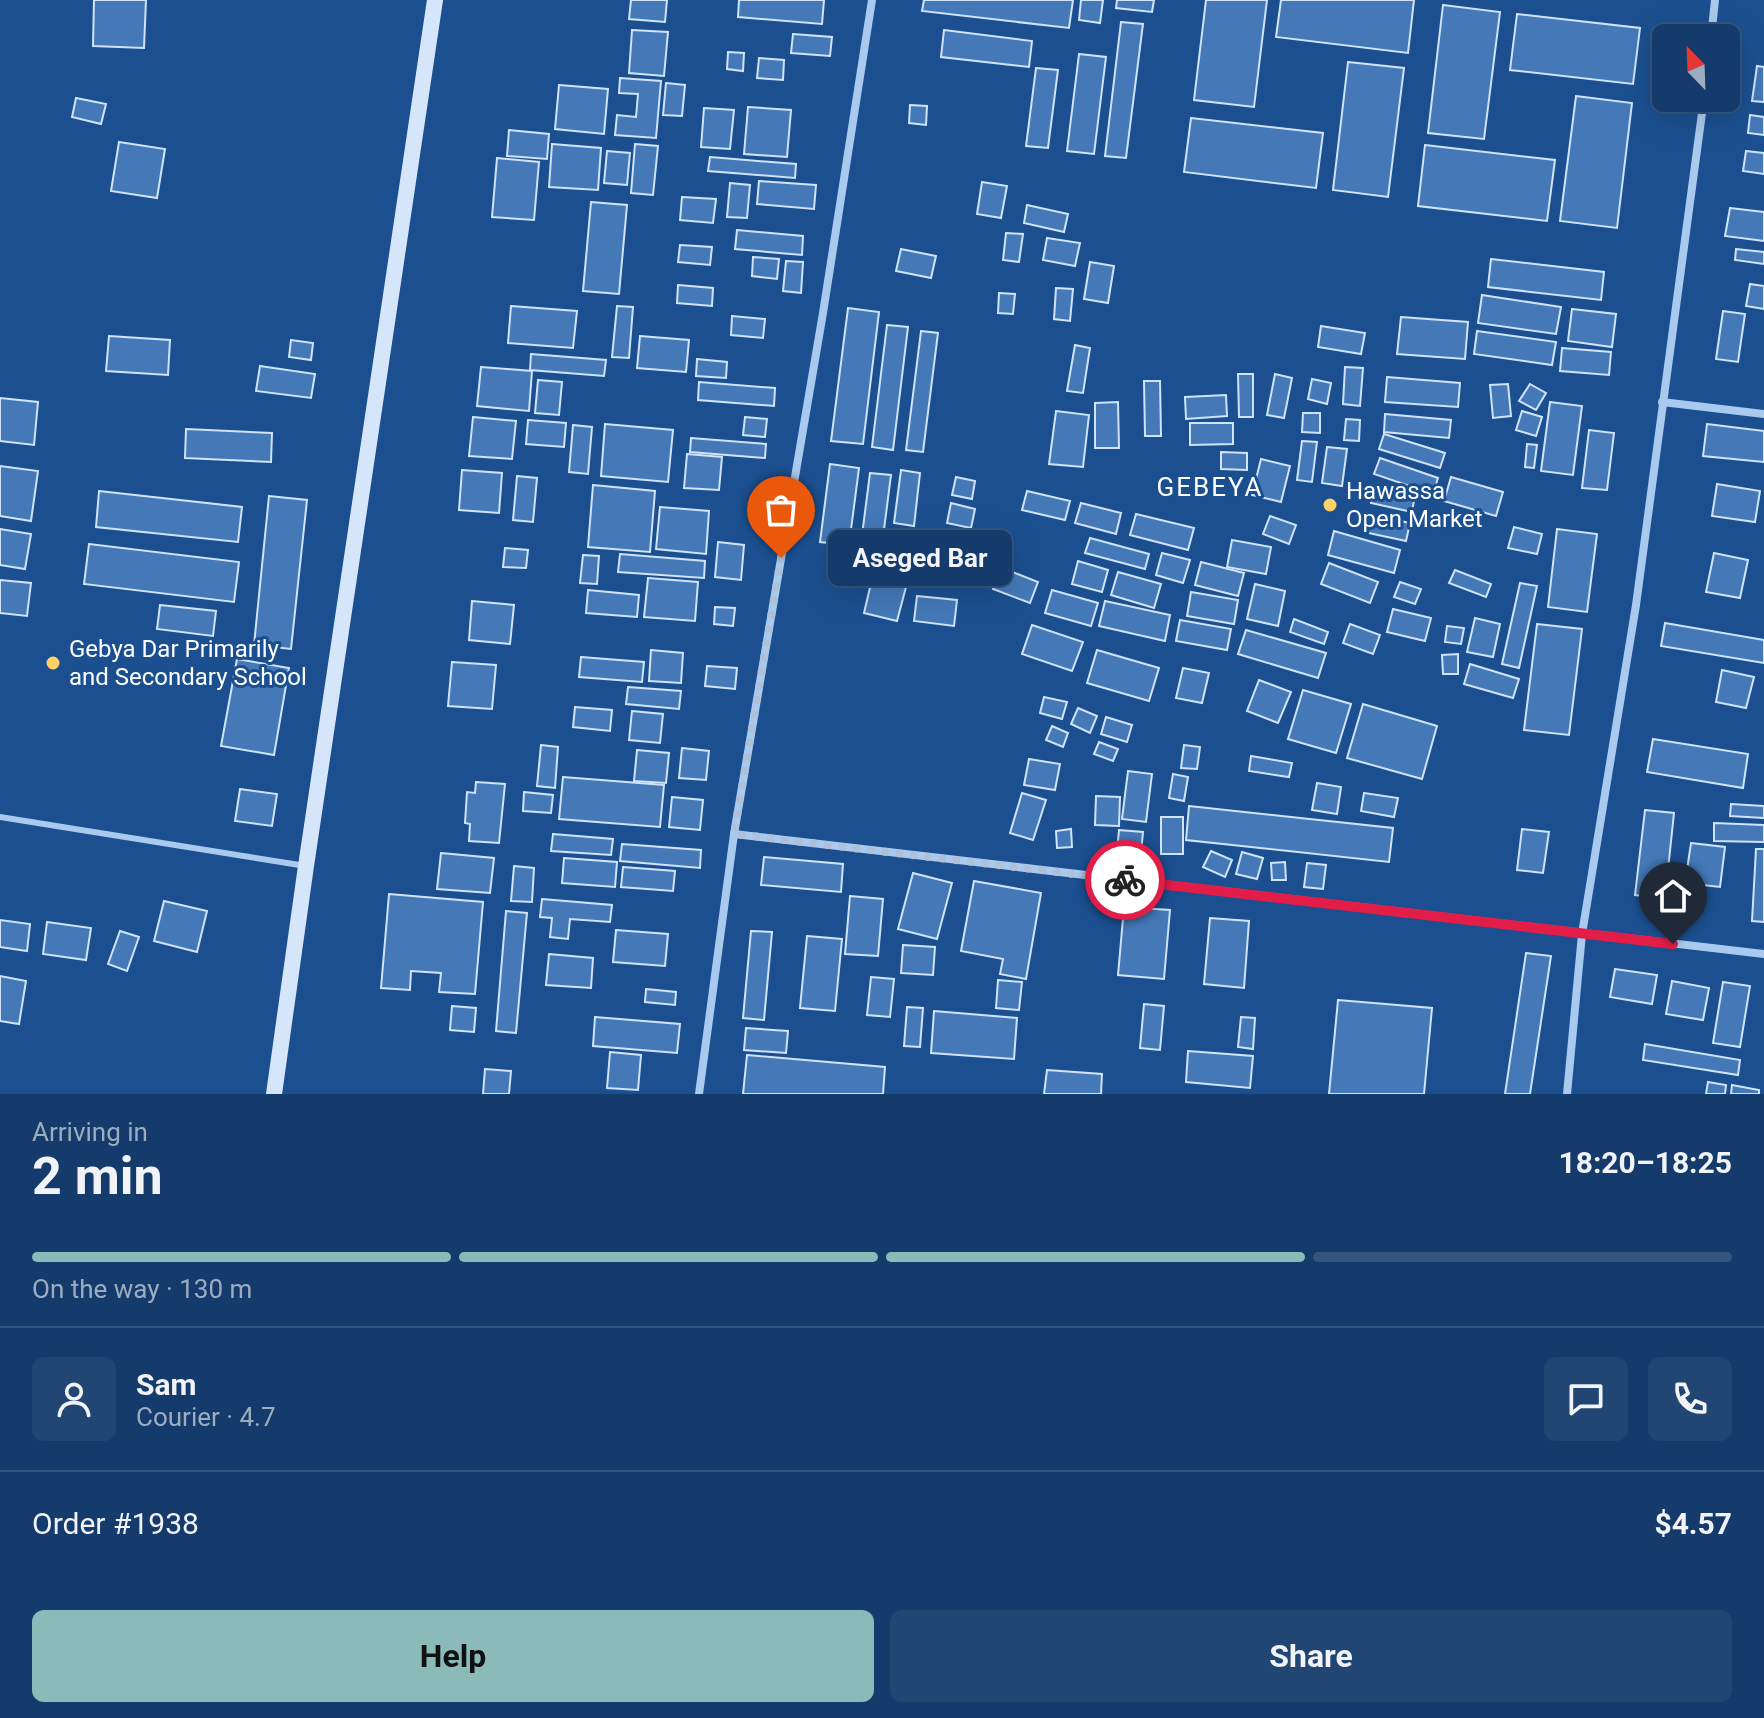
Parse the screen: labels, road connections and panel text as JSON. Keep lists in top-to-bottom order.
{
  "districts": ["GEBEYA"],
  "places": ["Hawassa Open Market", "Aseged Bar", "Gebya Dar Primarily and Secondary School"],
  "north": "top left",
  "page": {
    "bubble": "Aseged Bar",
    "heading": ["2 min", "Arriving in", "18:20–18:25"],
    "panel": [
      "Sam",
      "Courier · 4.7",
      "Order #1938",
      "$4.57"
    ],
    "bar": "On the way · 130 m",
    "buttons": ["Help", "Share"]
  }
}
